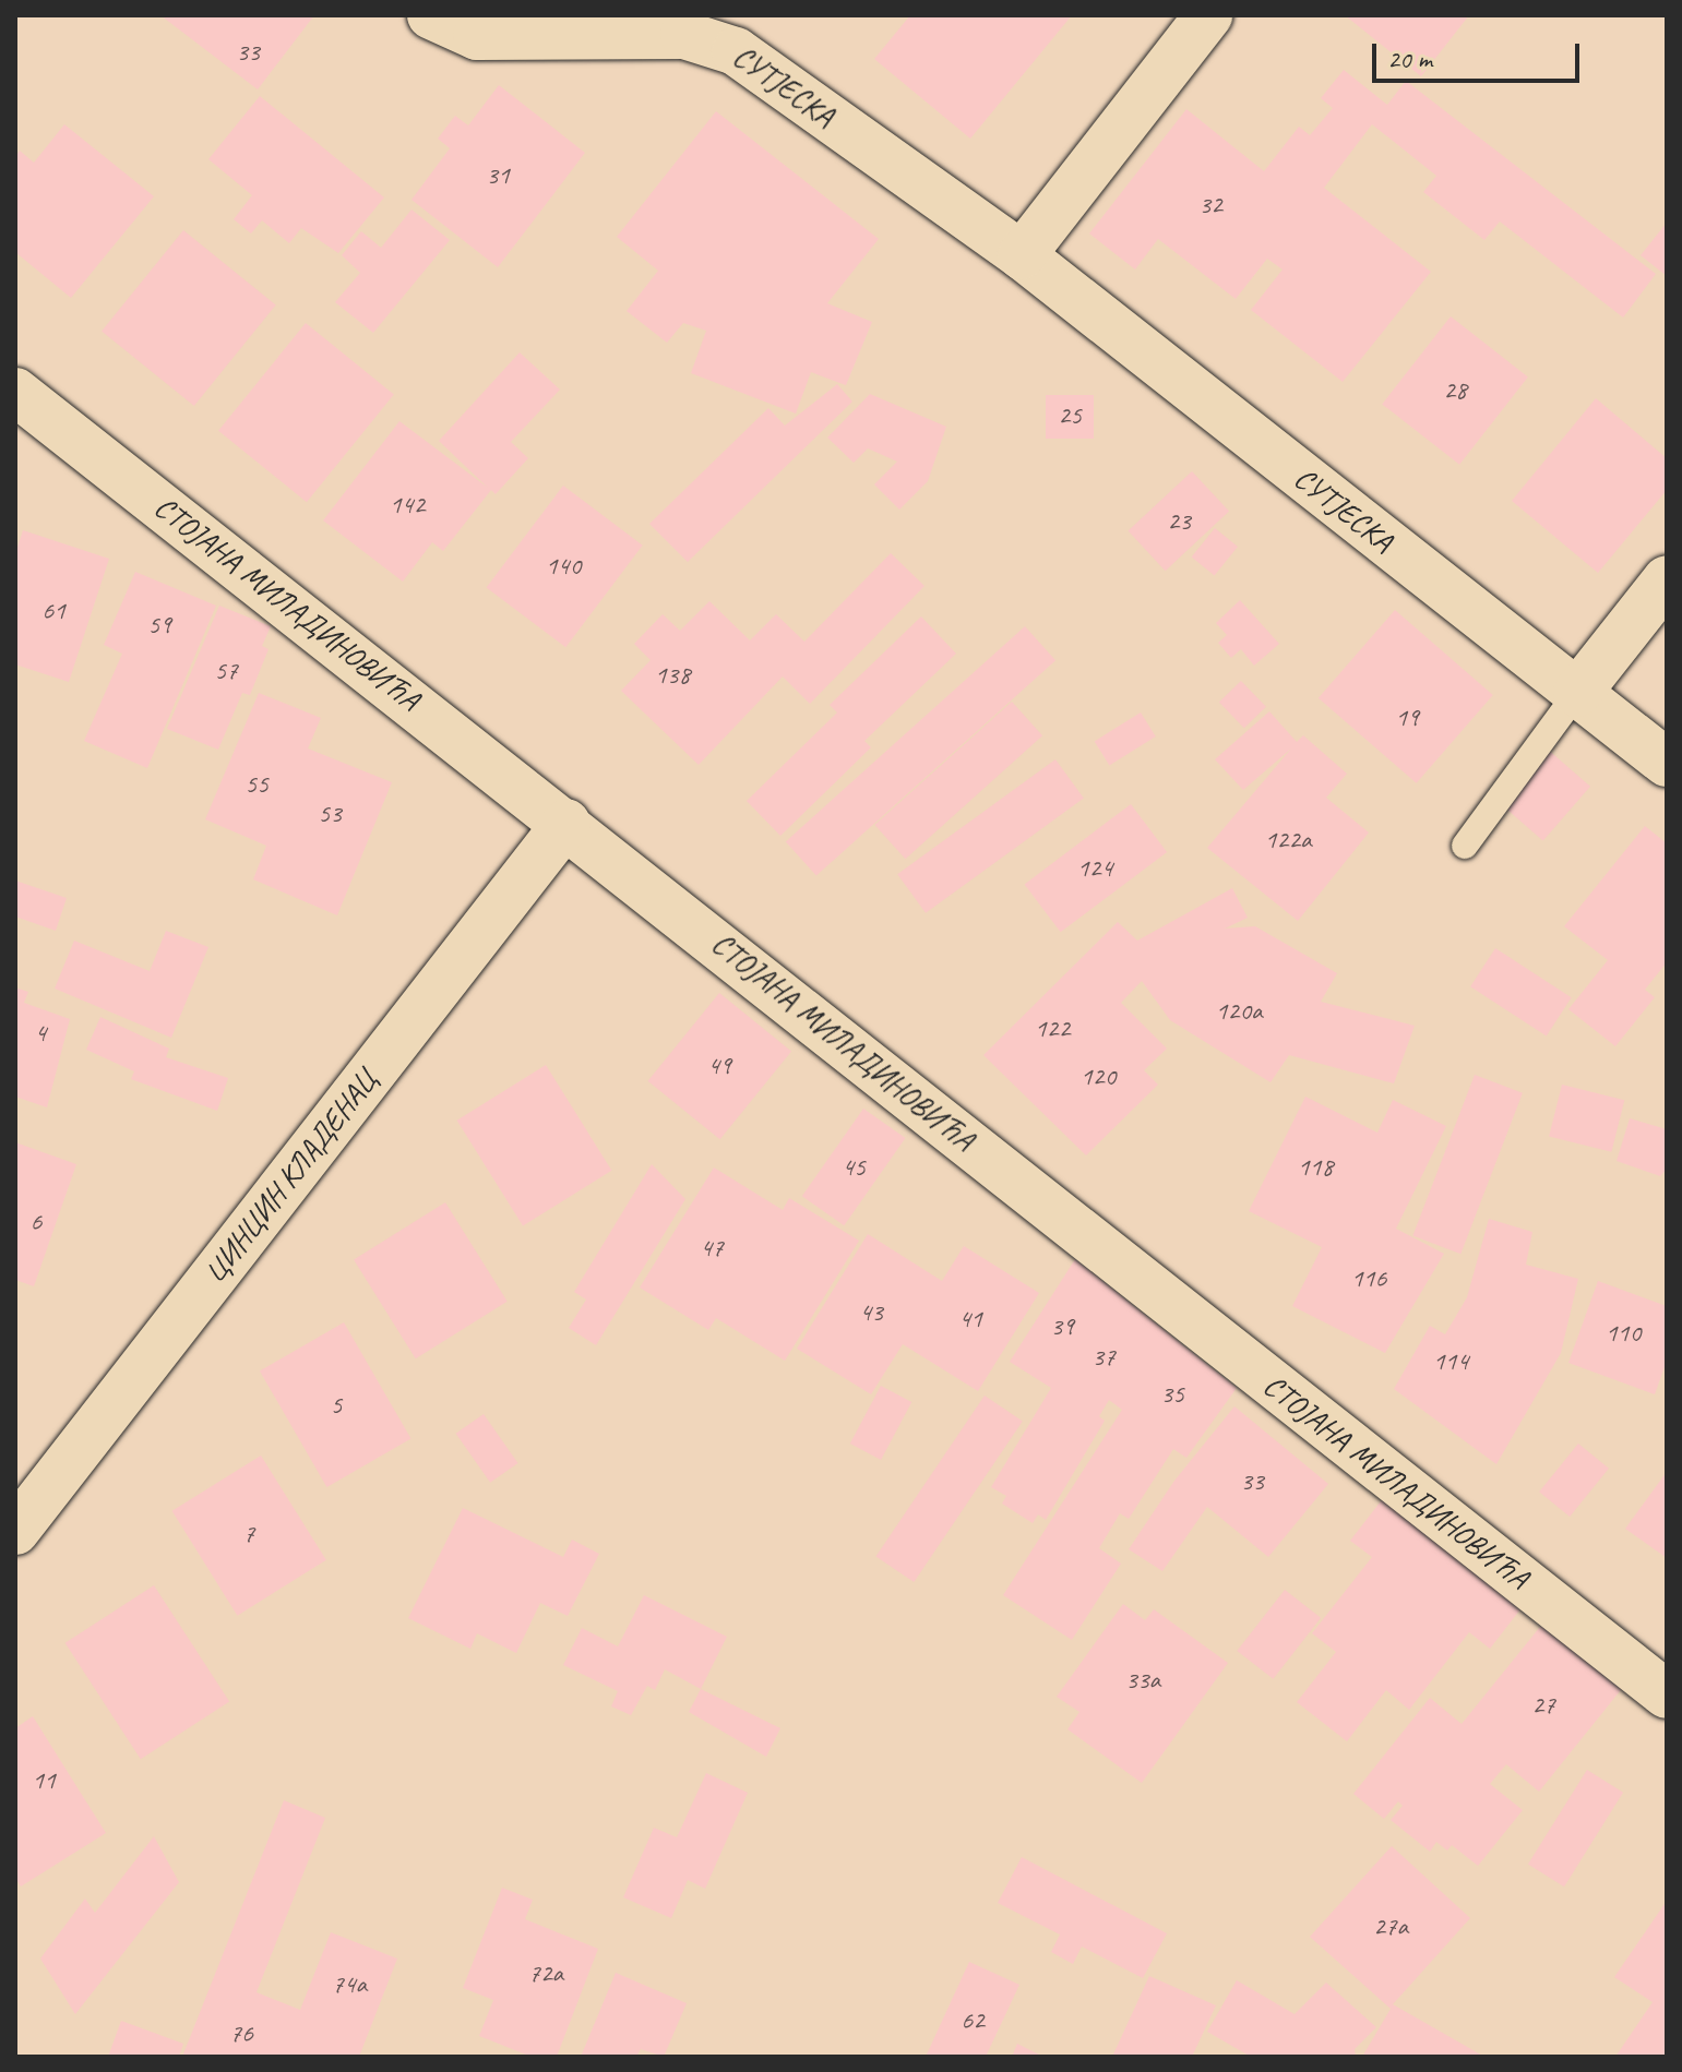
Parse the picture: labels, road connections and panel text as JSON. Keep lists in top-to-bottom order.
{
  "streets": {
    "street": ["СУТЈЕСКА", "СТОЈАНА МИЛАДИНОВИЋА", "ЦИНЦИН КЛАДЕНАЦ"]
  },
  "crossings": [
    ["СТОЈАНА МИЛАДИНОВИЋА", "ЦИНЦИН КЛАДЕНАЦ"]
  ],
  "house_numbers": [
    "33",
    "31",
    "32",
    "28",
    "25",
    "142",
    "23",
    "140",
    "61",
    "59",
    "57",
    "138",
    "19",
    "55",
    "53",
    "122a",
    "124",
    "120a",
    "122",
    "4",
    "49",
    "120",
    "45",
    "118",
    "6",
    "47",
    "116",
    "43",
    "41",
    "39",
    "110",
    "37",
    "114",
    "35",
    "5",
    "33",
    "7",
    "33a",
    "27",
    "11",
    "27a",
    "72a",
    "74a",
    "62",
    "76"
  ],
  "scale_bar": "20 m"
}
